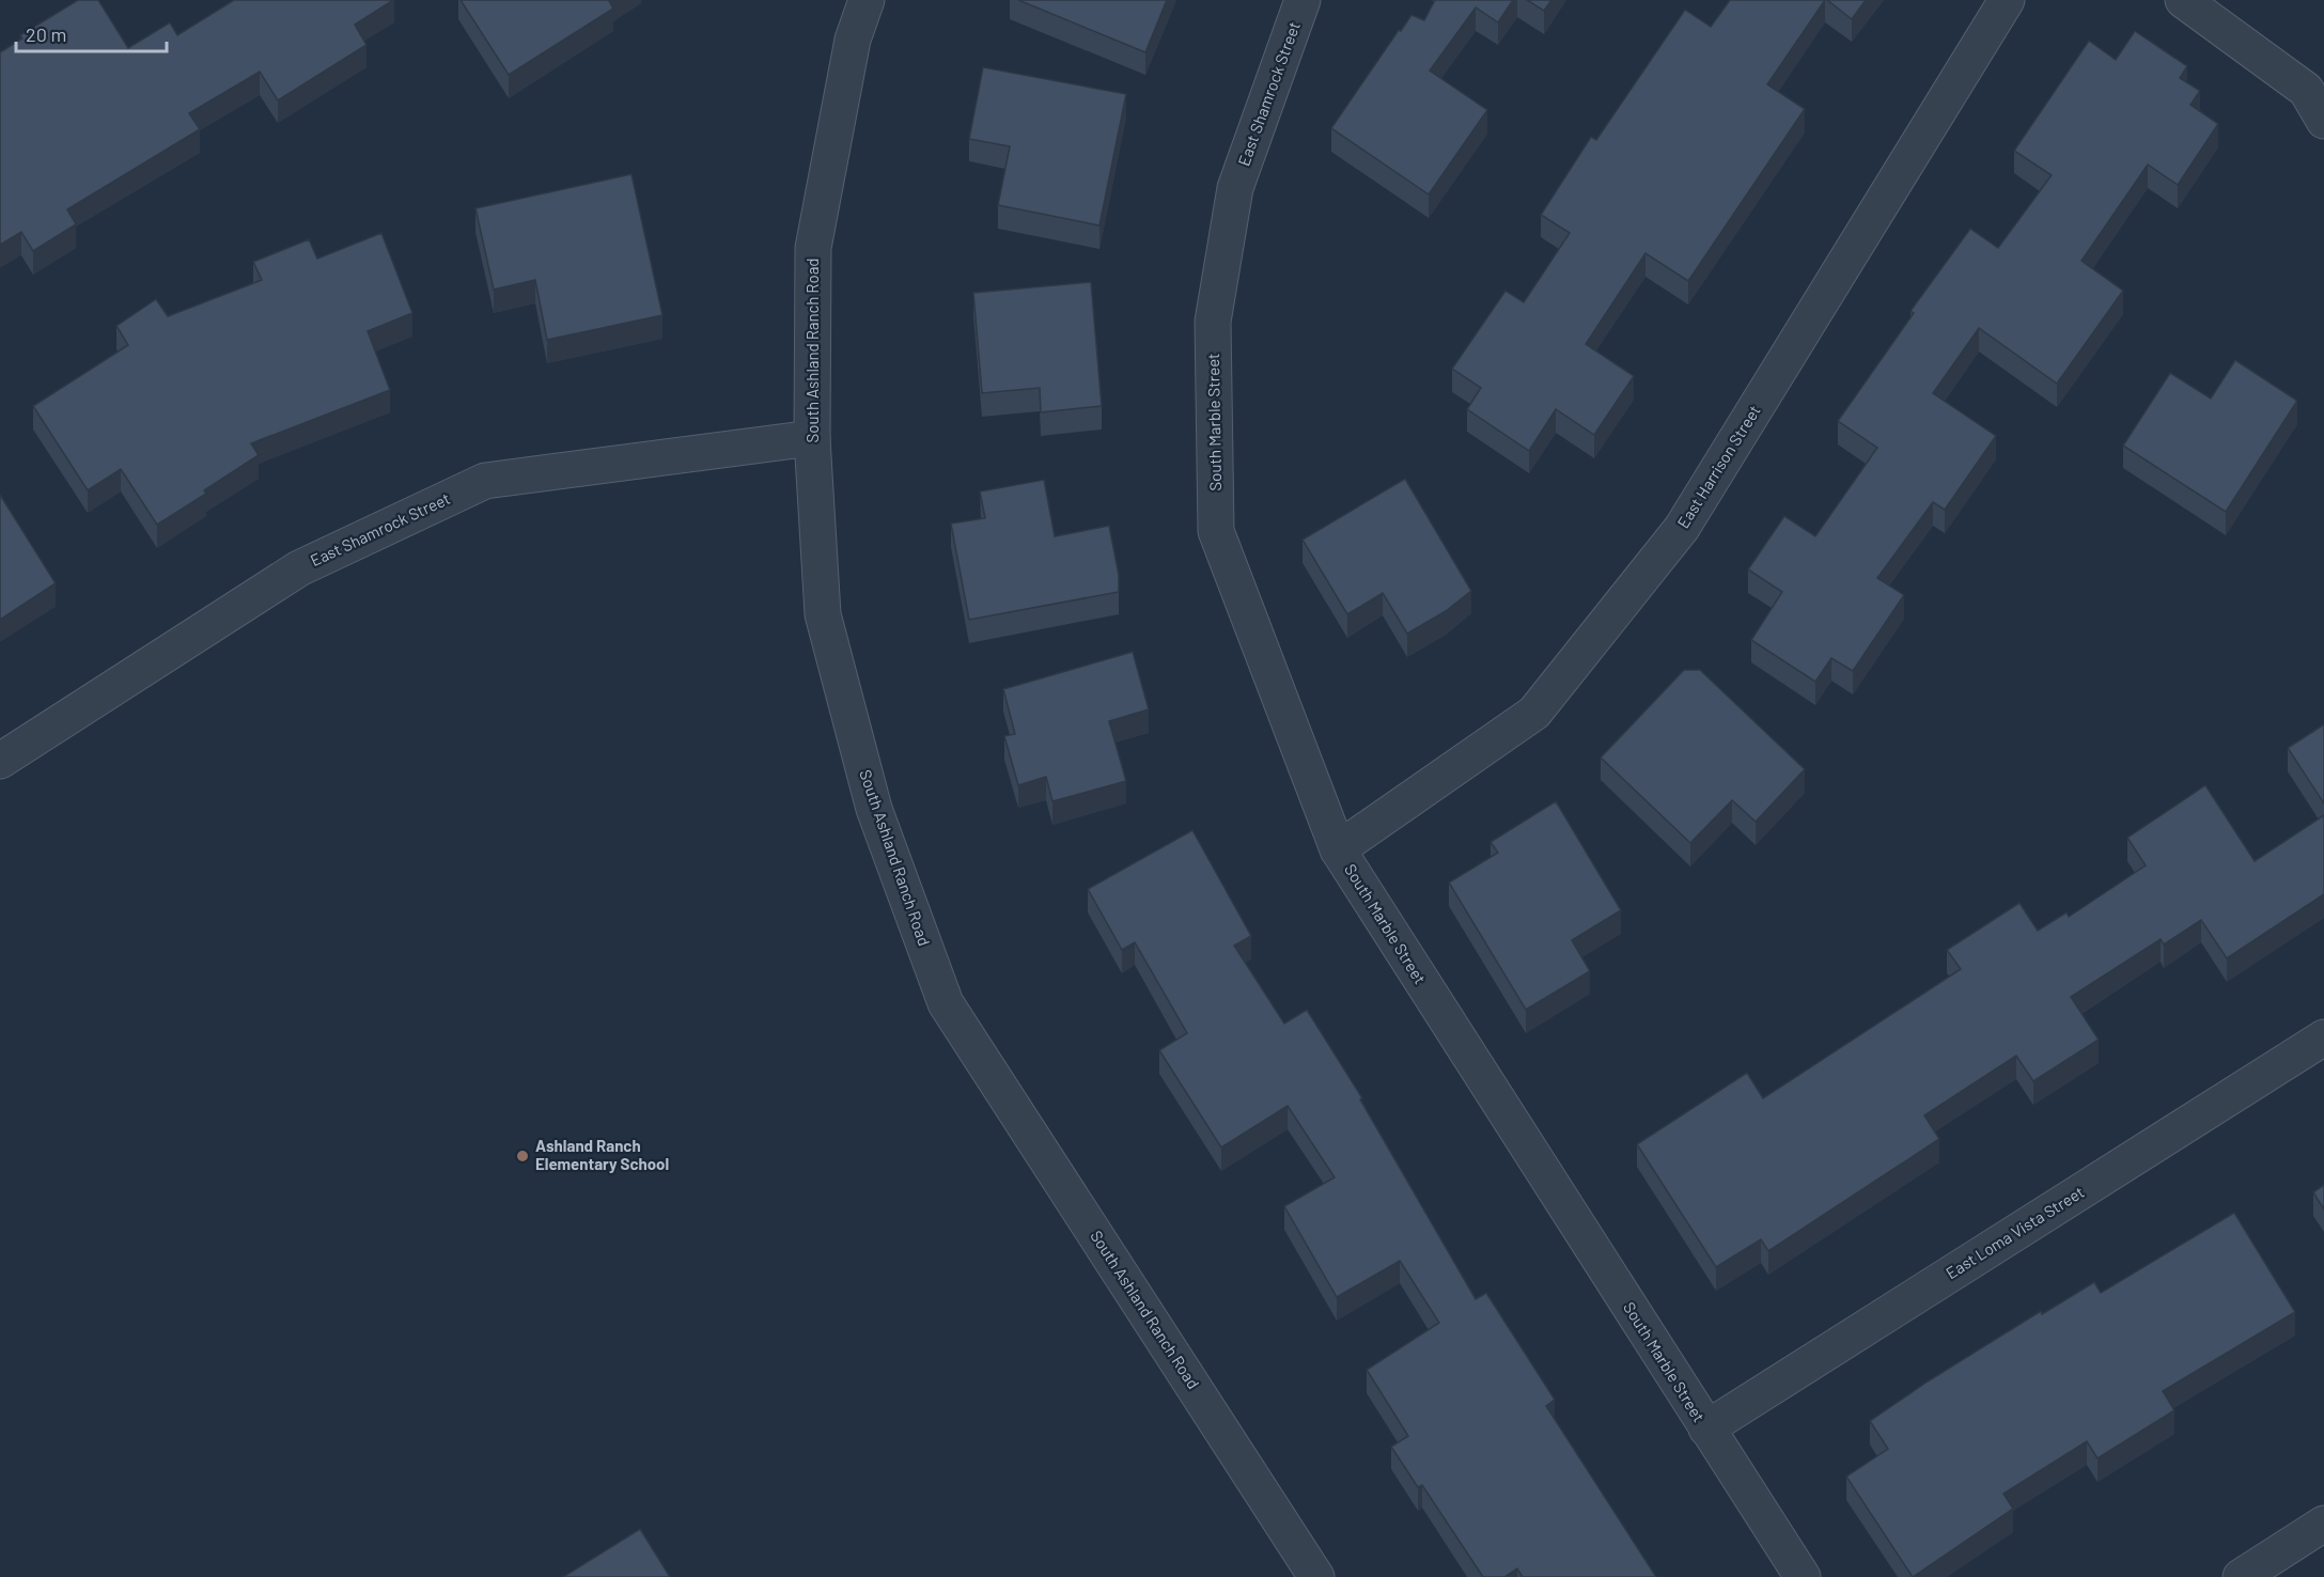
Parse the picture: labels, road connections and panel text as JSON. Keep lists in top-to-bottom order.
{
  "streets": {
    "street": [
      "East Shamrock Street",
      "South Ashland Ranch Road",
      "South Marble Street",
      "East Harrison Street",
      "East Loma Vista Street"
    ]
  },
  "crossings": [
    ["East Shamrock Street", "South Ashland Ranch Road"],
    ["East Shamrock Street", "South Marble Street"],
    ["South Marble Street", "East Harrison Street"],
    ["South Marble Street", "East Loma Vista Street"]
  ],
  "places": ["Ashland Ranch Elementary School"],
  "scale_bar": "20 m"
}
